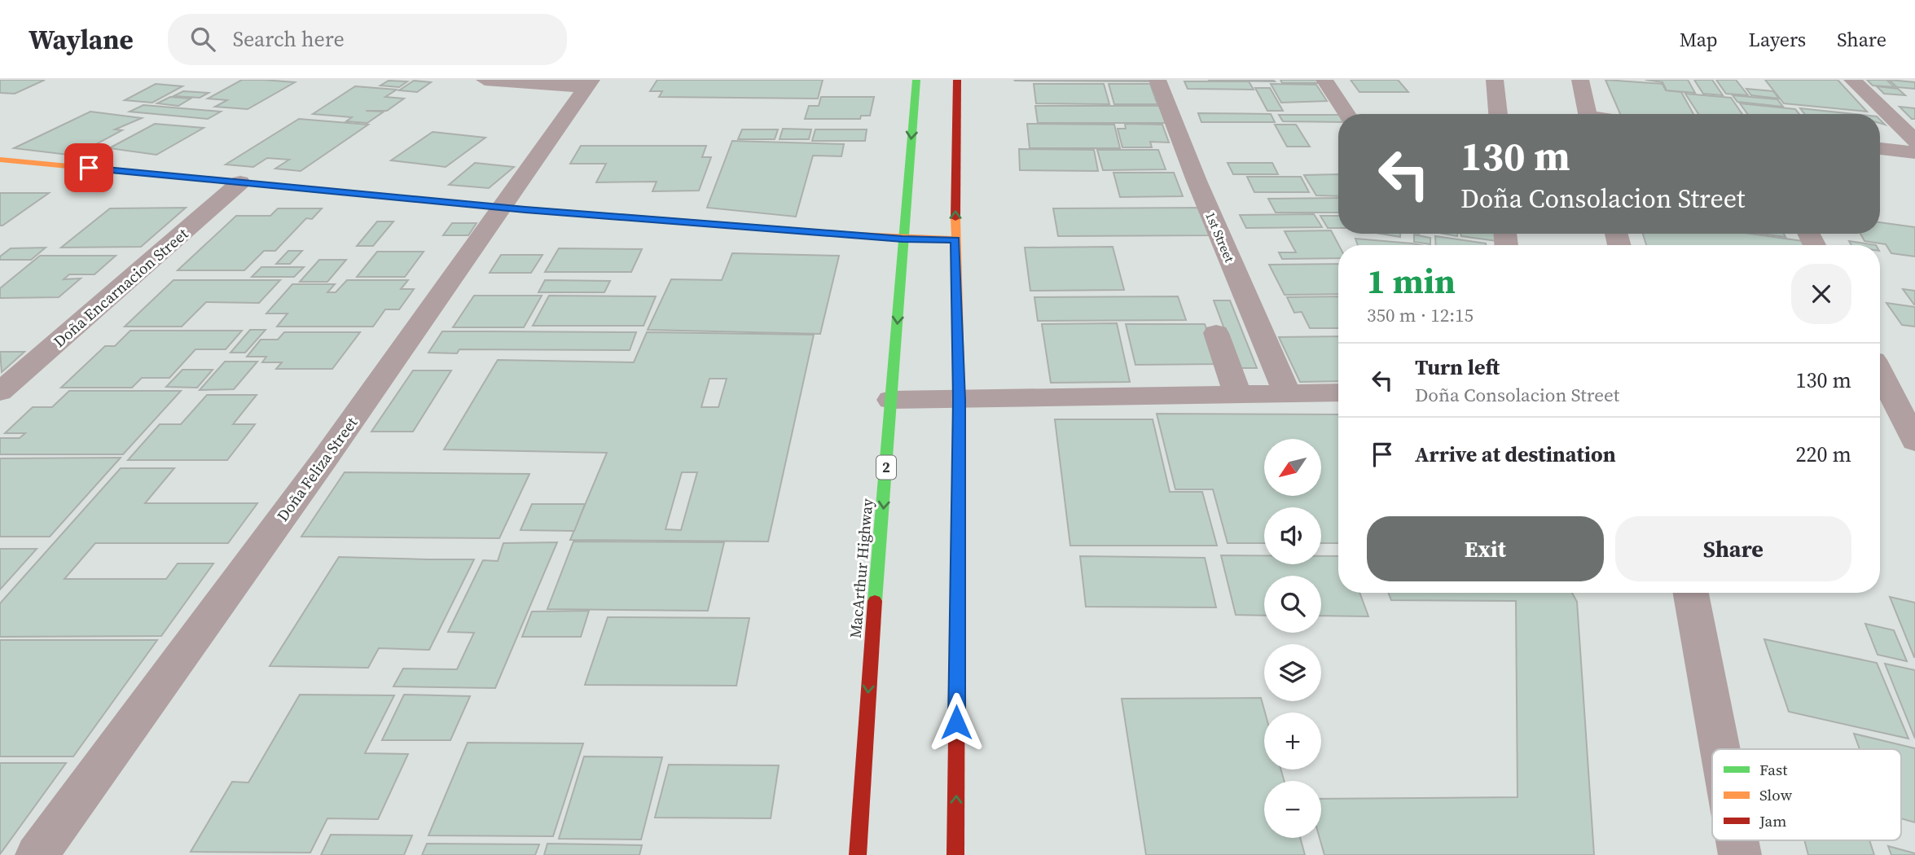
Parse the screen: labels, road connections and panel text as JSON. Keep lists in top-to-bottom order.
{
  "streets": {
    "main road": ["2", "MacArthur Highway"],
    "street": ["1st Street", "Doña Encarnacion Street", "Doña Feliza Street"]
  },
  "legend": ["Fast", "Slow", "Jam"],
  "north": "bottom left",
  "page": {
    "header": "Waylane",
    "search": "Search here",
    "nav": ["Map", "Layers", "Share"],
    "turn": ["130 m", "Doña Consolacion Street"],
    "heading": ["1 min", "350 m · 12:15"],
    "list": [
      {
        "name": "Turn left",
        "note": "Doña Consolacion Street",
        "value": "130 m"
      },
      {
        "name": "Arrive at destination",
        "value": "220 m"
      }
    ],
    "map_buttons": ["+", "−"],
    "buttons": ["Exit", "Share"]
  }
}
